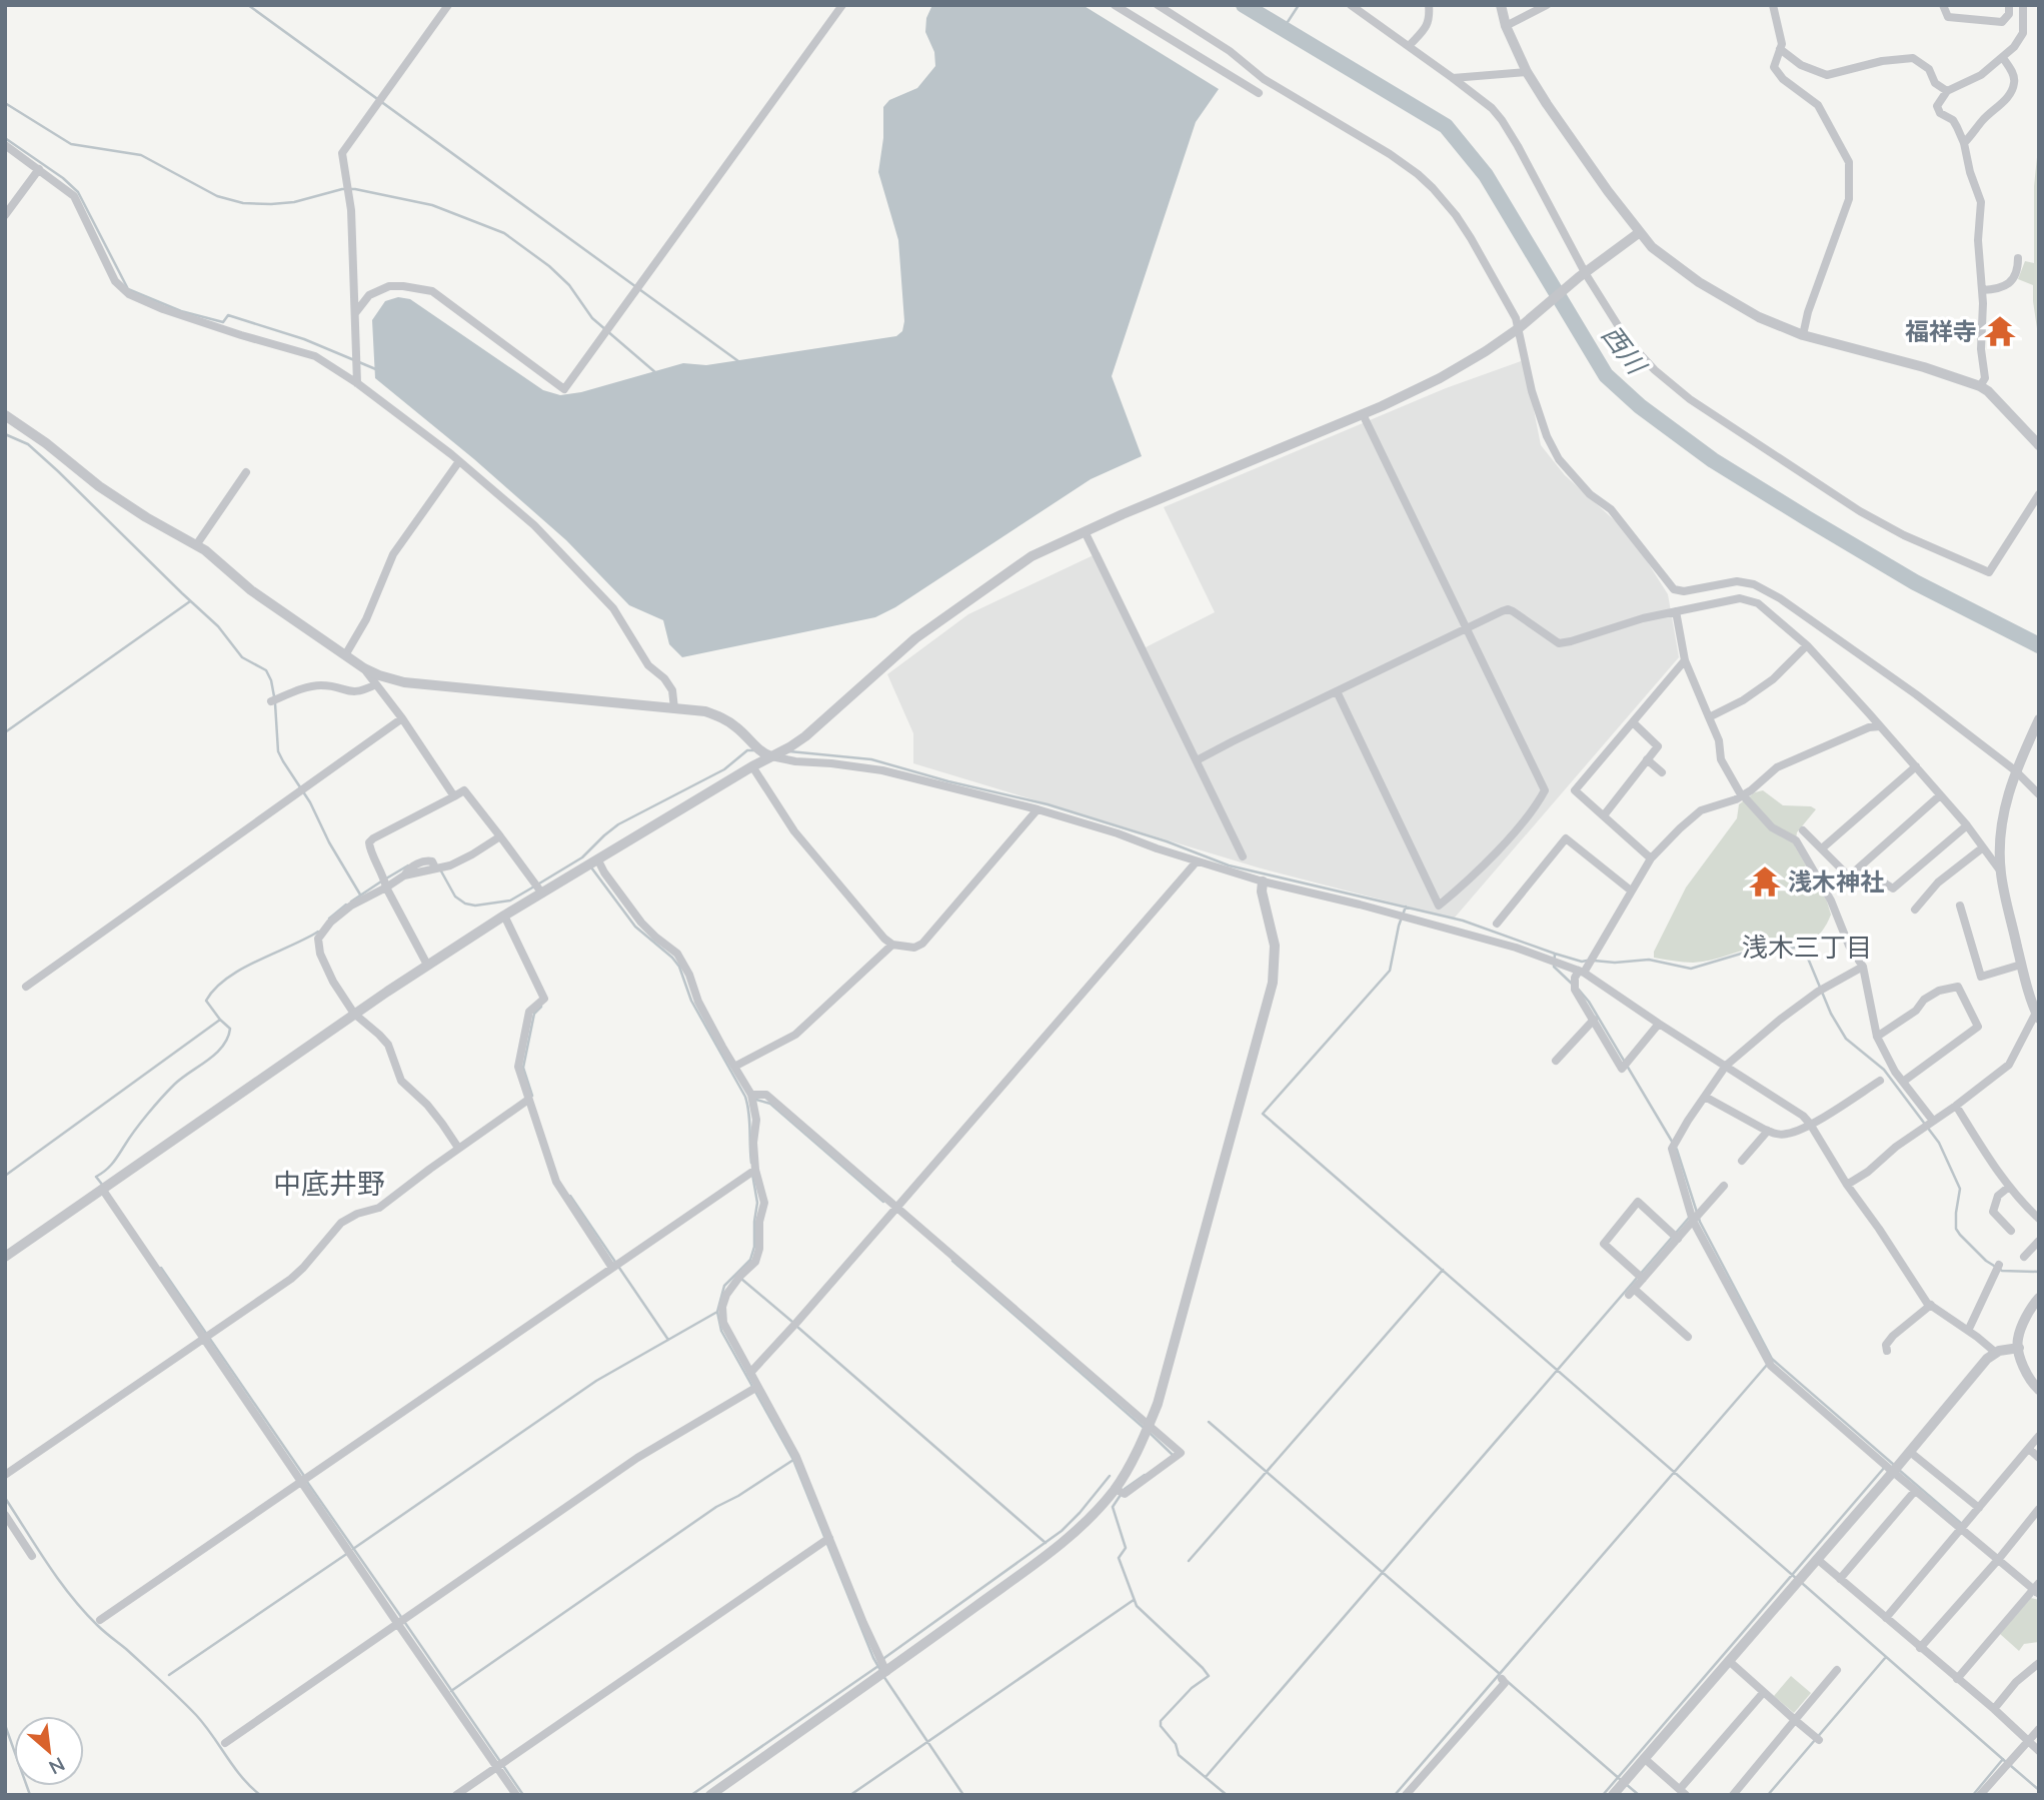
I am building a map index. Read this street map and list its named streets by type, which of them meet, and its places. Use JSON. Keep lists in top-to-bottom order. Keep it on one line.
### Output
{"districts":["浅木三丁目","中底井野"],"water":["西川"],"places":{"temple":["福祥寺","浅木神社"]},"north":"bottom right"}
